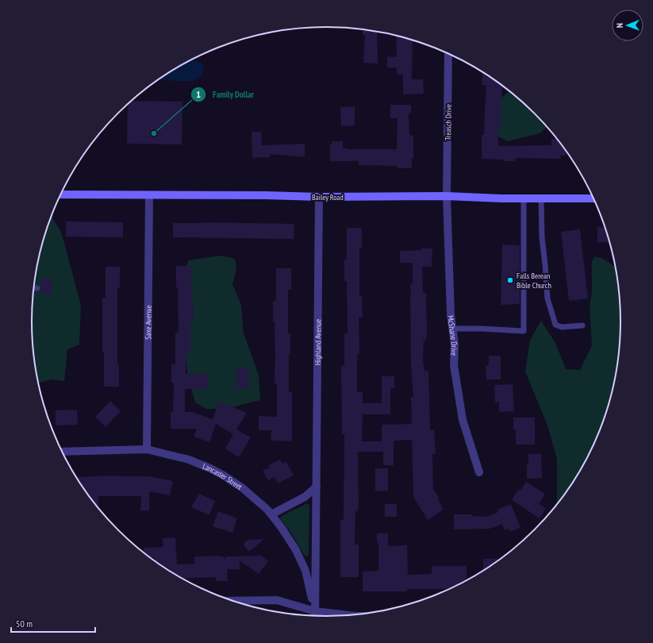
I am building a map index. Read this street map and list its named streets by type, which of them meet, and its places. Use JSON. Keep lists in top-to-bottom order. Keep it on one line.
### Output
{"streets":{"street":["Treasch Drive","Bailey Road","Saxe Avenue","McShane Drive","Highland Avenue","Lancaster Street"]},"crossings":[["Treasch Drive","Bailey Road"],["Treasch Drive","McShane Drive"],["Bailey Road","Saxe Avenue"],["Bailey Road","McShane Drive"],["Bailey Road","Highland Avenue"],["Saxe Avenue","Lancaster Street"],["Highland Avenue","Lancaster Street"]],"places":["Family Dollar","Falls Berean Bible Church"],"scale_bar":"50 m","north":"left"}
